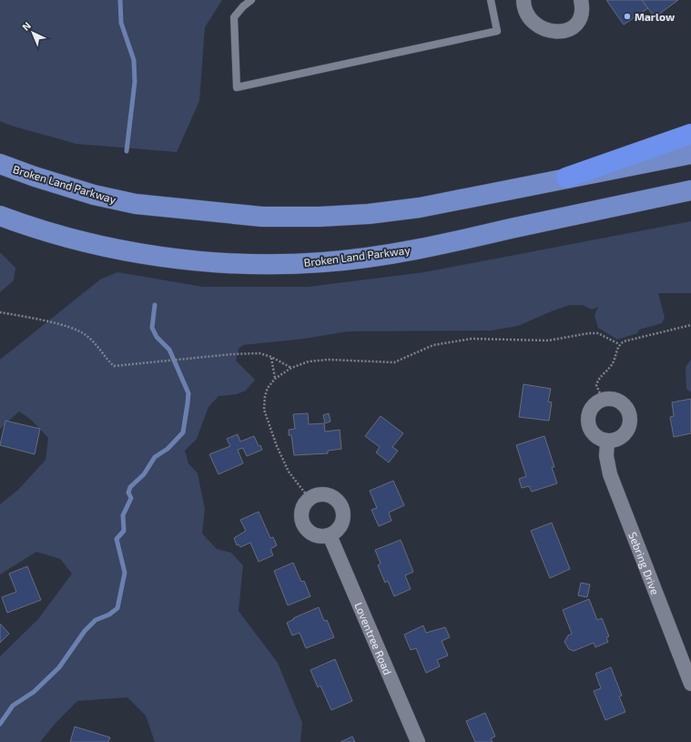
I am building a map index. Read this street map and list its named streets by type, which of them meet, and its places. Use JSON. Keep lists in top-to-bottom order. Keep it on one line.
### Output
{"streets":{"main road":["Broken Land Parkway"],"street":["Sebring Drive","Loventree Road"]},"places":["Marlow"],"north":"top left"}
